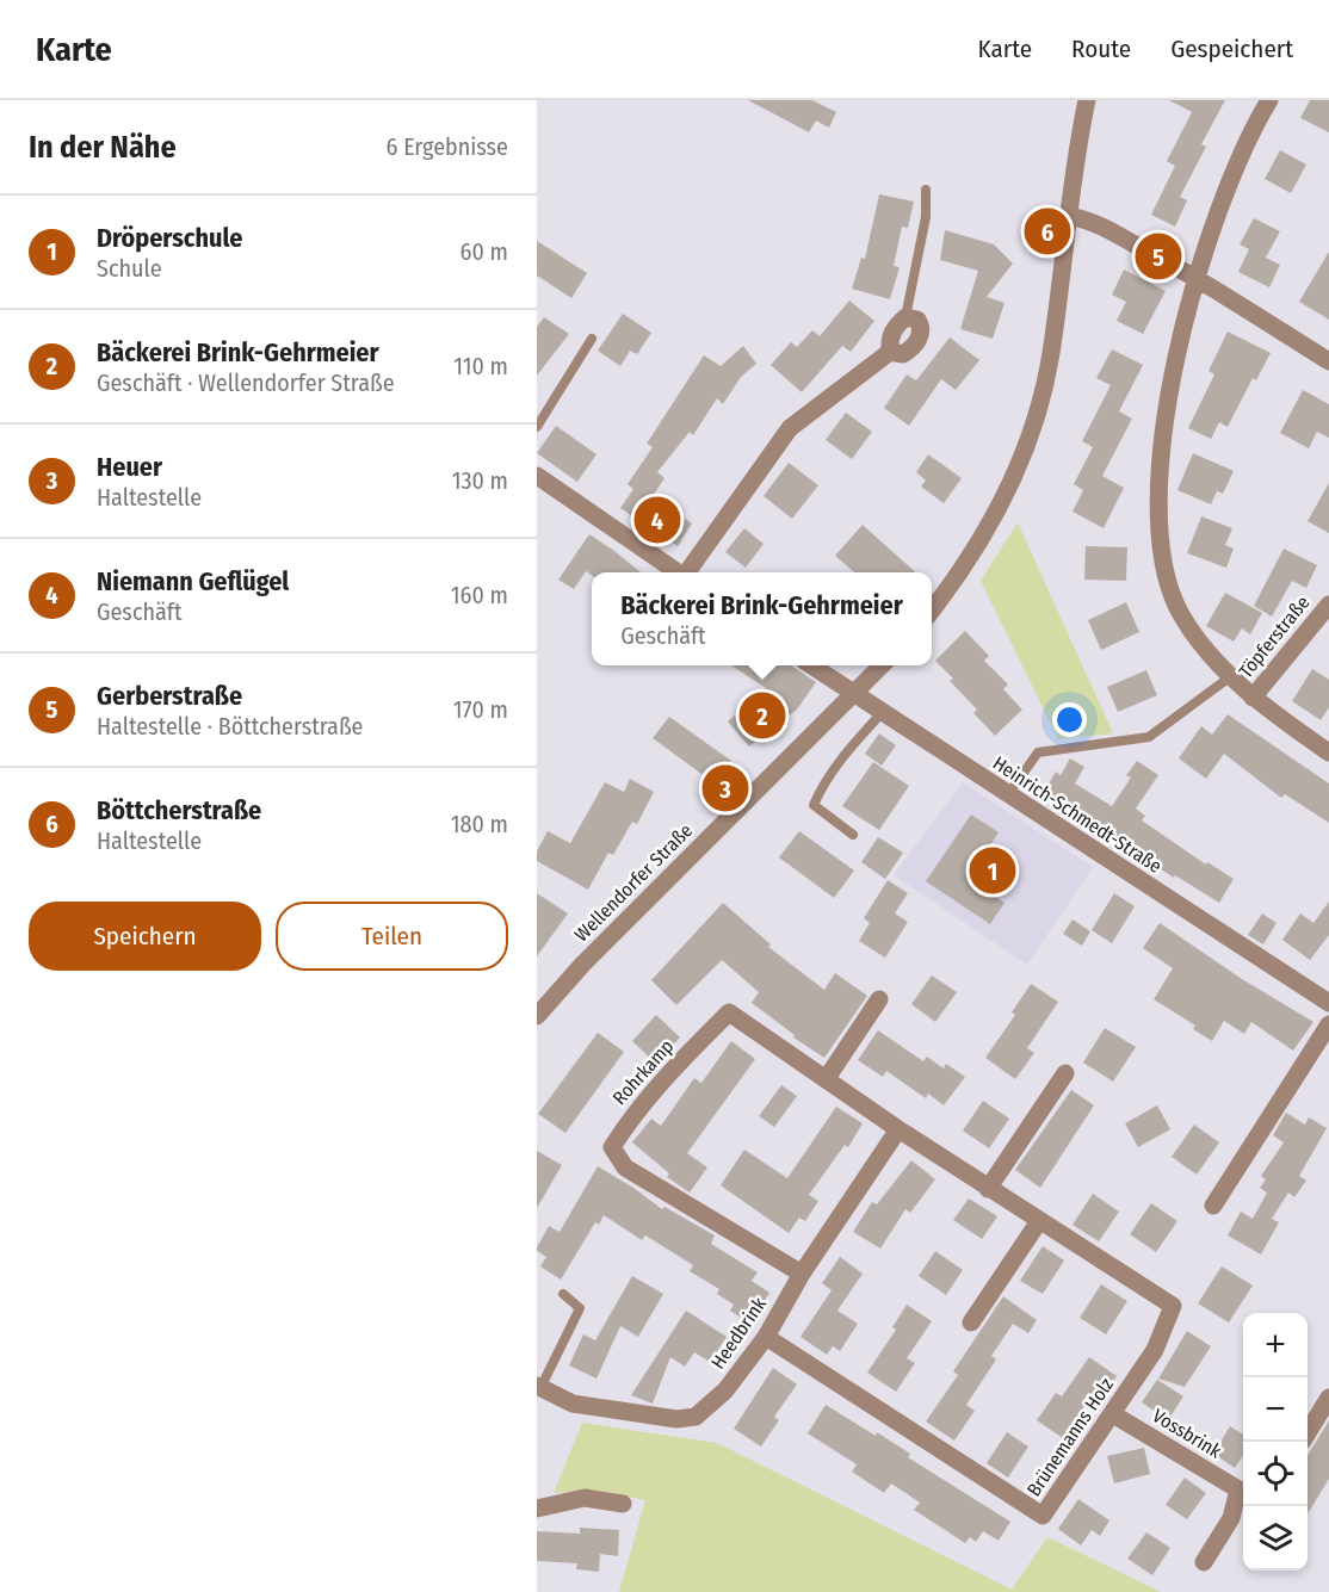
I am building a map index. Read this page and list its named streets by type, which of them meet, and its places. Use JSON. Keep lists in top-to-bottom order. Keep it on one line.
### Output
{"streets":{"street":["Töpferstraße","Heinrich-Schmedt-Straße","Wellendorfer Straße","Rohrkamp","Heedbrink","Vossbrink","Brünemanns Holz"]},"crossings":[["Heinrich-Schmedt-Straße","Wellendorfer Straße"],["Rohrkamp","Heedbrink"],["Rohrkamp","Brünemanns Holz"],["Heedbrink","Brünemanns Holz"],["Vossbrink","Brünemanns Holz"]],"page":{"header":"Karte","nav":["Karte","Route","Gespeichert"],"heading":["In der Nähe","6 Ergebnisse"],"list":[{"mark":"1","name":"Dröperschule","note":"Schule","value":"60 m"},{"mark":"2","name":"Bäckerei Brink-Gehrmeier","note":"Geschäft · Wellendorfer Straße","value":"110 m"},{"mark":"3","name":"Heuer","note":"Haltestelle","value":"130 m"},{"mark":"4","name":"Niemann Geflügel","note":"Geschäft","value":"160 m"},{"mark":"5","name":"Gerberstraße","note":"Haltestelle · Böttcherstraße","value":"170 m"},{"mark":"6","name":"Böttcherstraße","note":"Haltestelle","value":"180 m"}],"pins":["6","5","4","2","3","1"],"popup":["Bäckerei Brink-Gehrmeier","Geschäft"],"buttons":["Speichern","Teilen"],"map_buttons":["+","−"]}}
